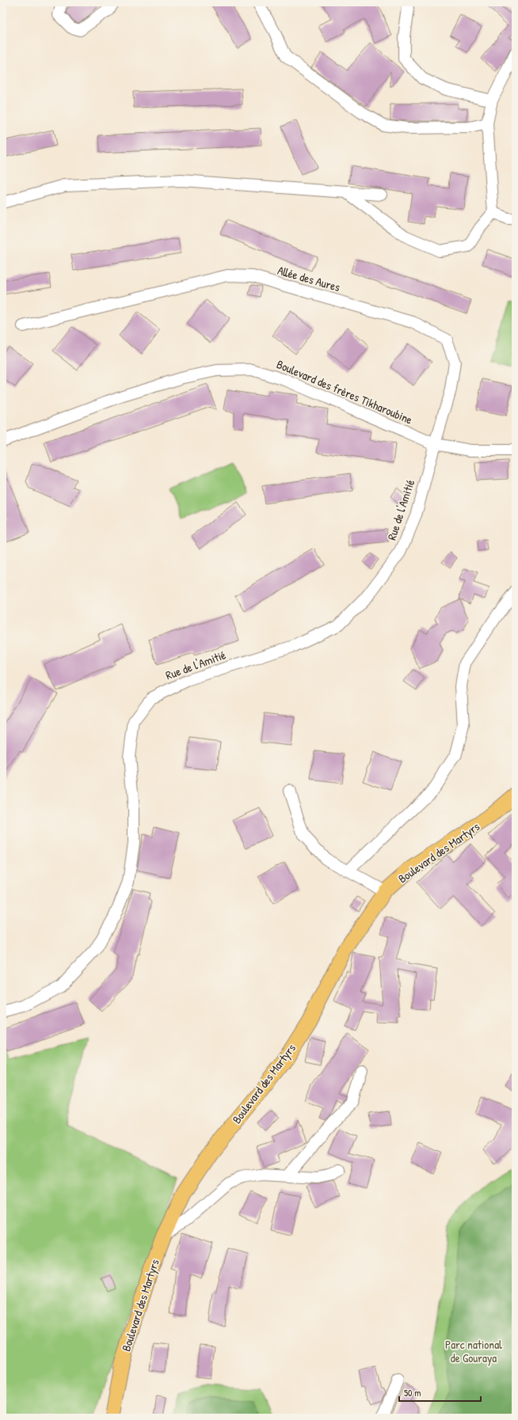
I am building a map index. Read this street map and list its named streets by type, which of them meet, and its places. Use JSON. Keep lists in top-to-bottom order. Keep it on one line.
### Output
{"streets":{"main road":["Boulevard des Martyrs"],"street":["Allée des Aures","Boulevard des frères Tikharoubine","Rue de l'Amitié"]},"crossings":[["Allée des Aures","Boulevard des frères Tikharoubine"],["Allée des Aures","Rue de l'Amitié"],["Boulevard des frères Tikharoubine","Rue de l'Amitié"]],"parks":["Parc national de Gouraya"],"scale_bar":"50 m"}
